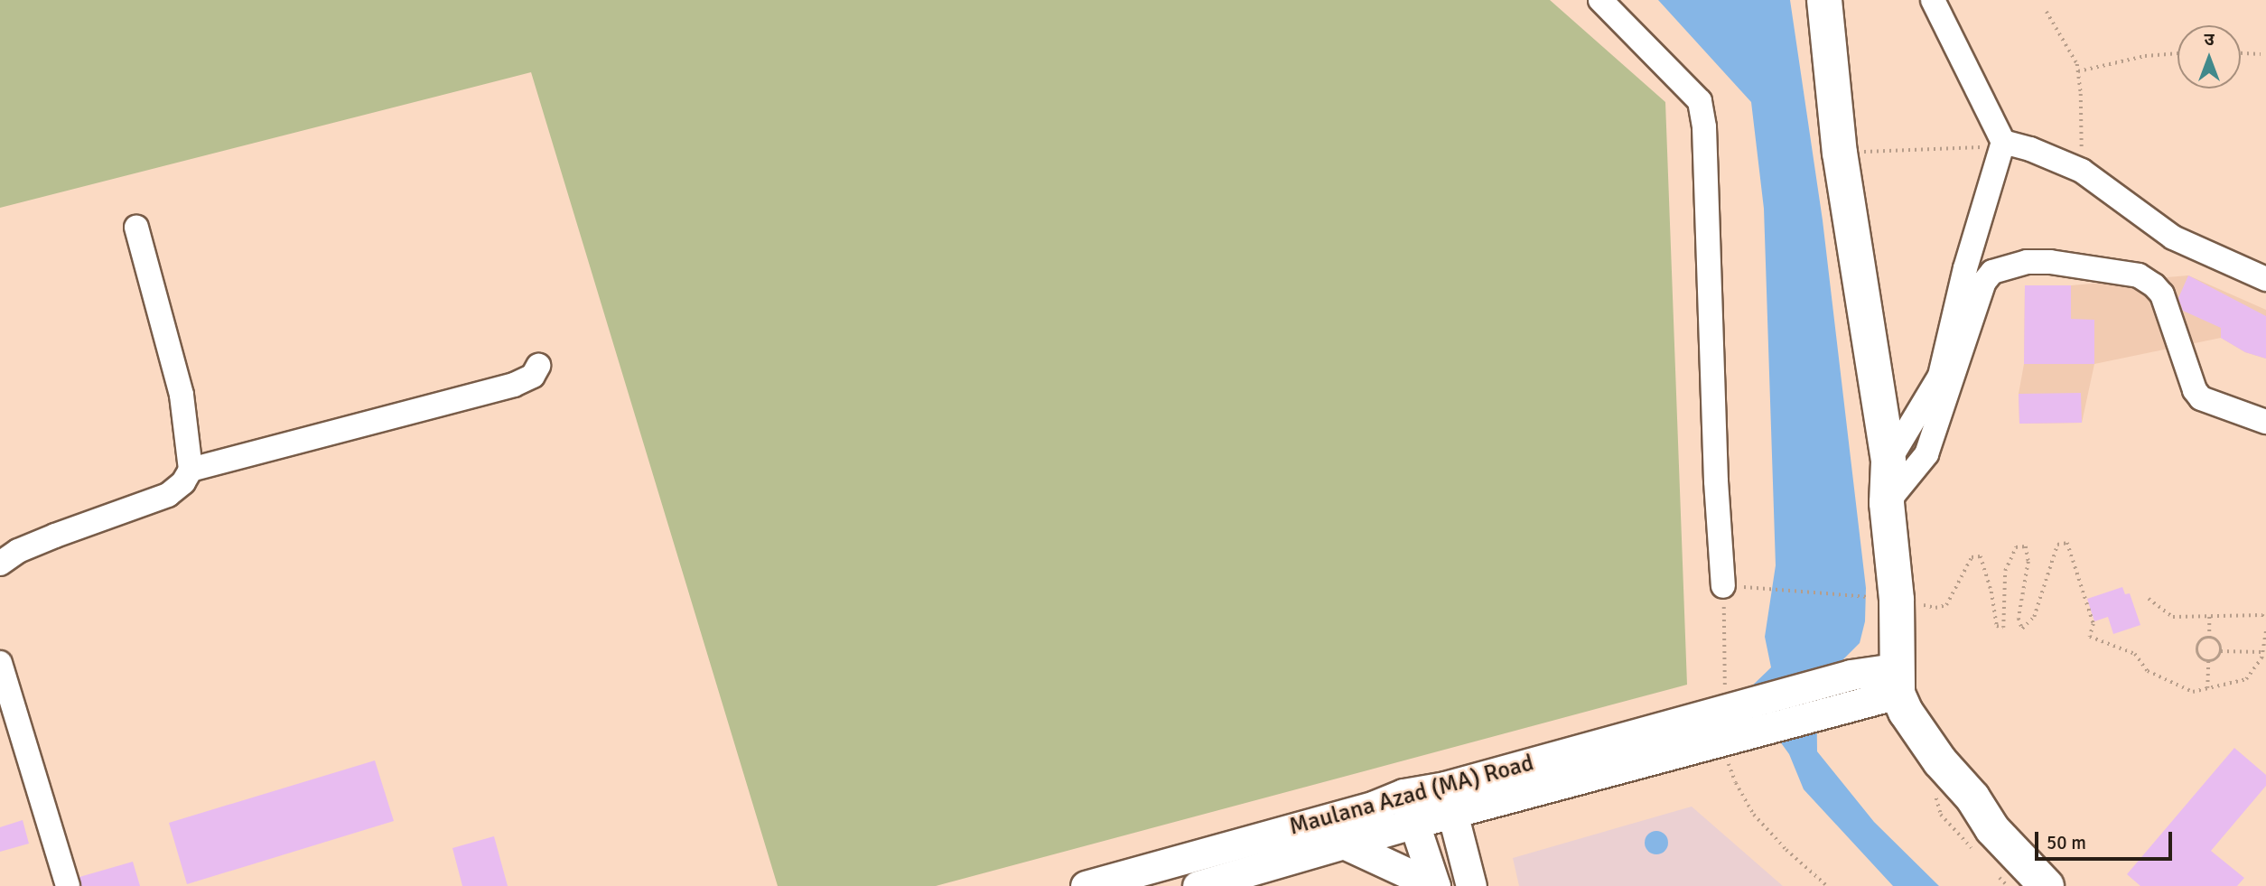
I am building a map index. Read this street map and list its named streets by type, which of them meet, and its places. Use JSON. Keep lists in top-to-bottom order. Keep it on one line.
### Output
{"streets":{"main road":["Maulana Azad (MA) Road"]},"scale_bar":"50 m","north":"top"}
